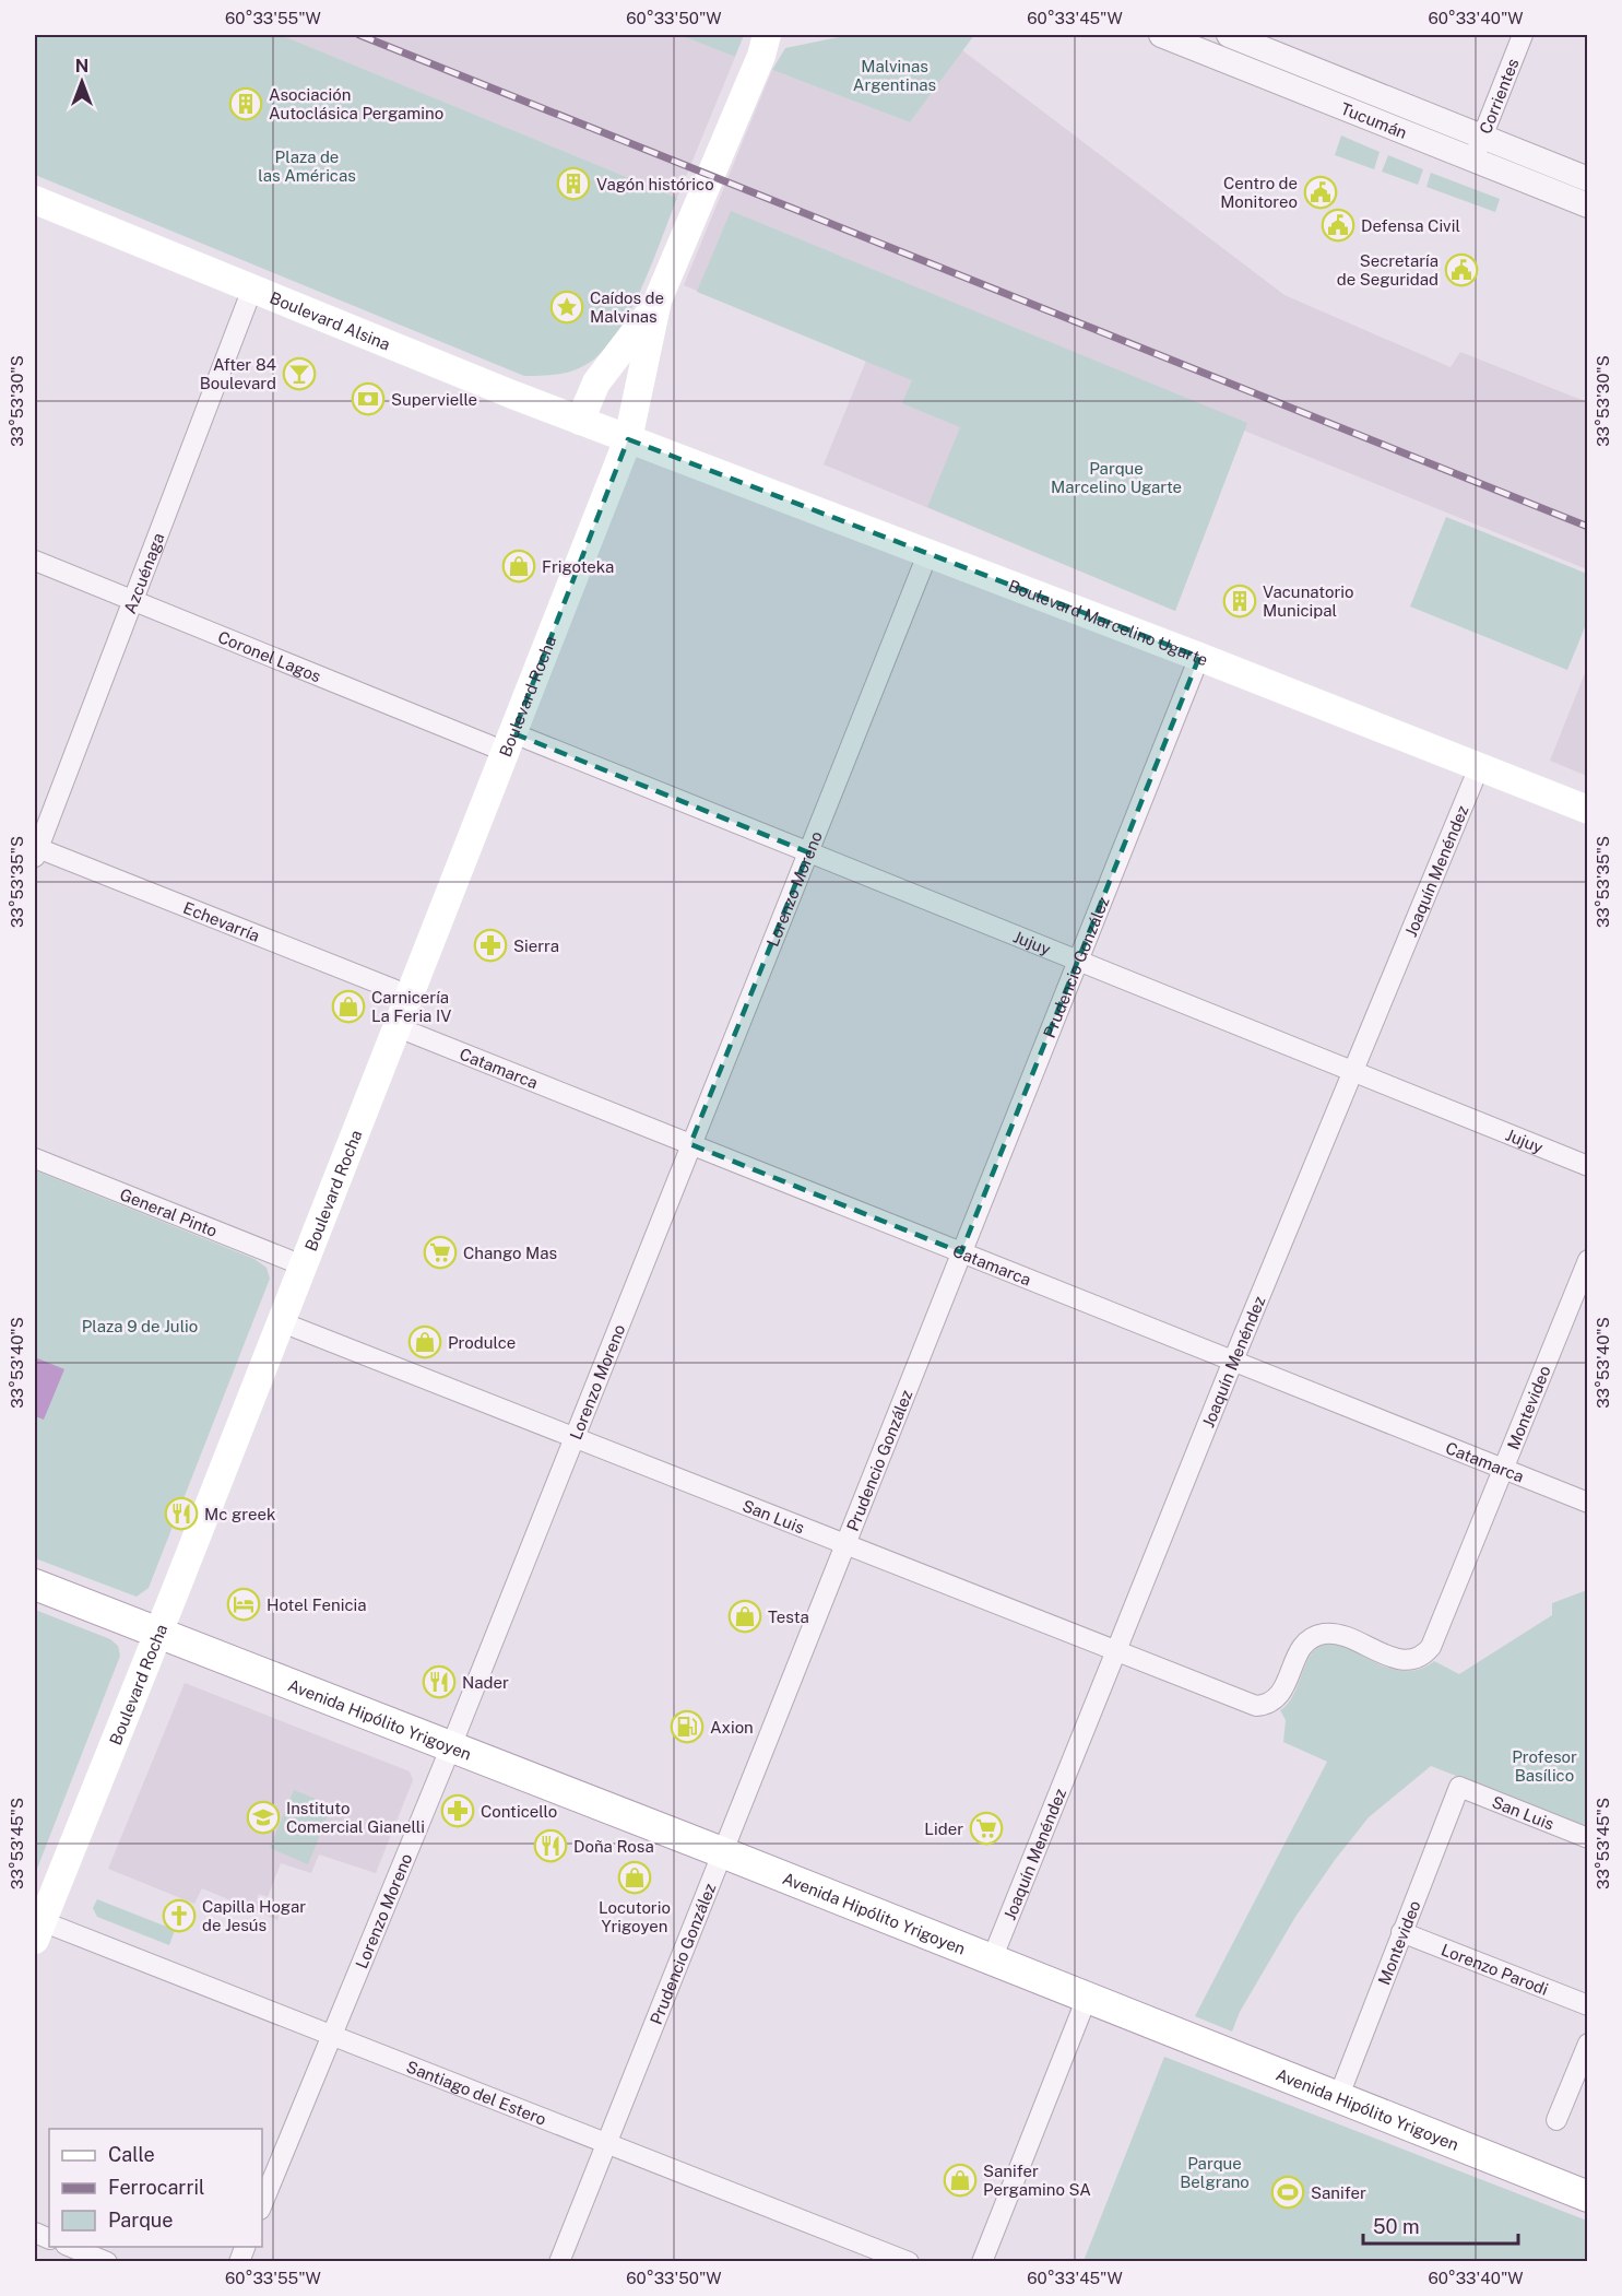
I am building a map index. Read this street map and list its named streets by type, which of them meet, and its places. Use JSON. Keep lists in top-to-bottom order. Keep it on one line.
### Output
{"streets":{"main road":["Boulevard Alsina","Boulevard Marcelino Ugarte","Boulevard Rocha","Avenida Hipólito Yrigoyen"],"street":["Corrientes","Tucumán","Azcuénaga","Coronel Lagos","Joaquín Menéndez","Lorenzo Moreno","Echevarría","Jujuy","Prudencio González","Catamarca","General Pinto","Montevideo","San Luis","Lorenzo Parodi","Santiago del Estero"]},"crossings":[["Corrientes","Tucumán"],["Boulevard Alsina","Azcuénaga"],["Boulevard Alsina","Boulevard Marcelino Ugarte"],["Boulevard Alsina","Boulevard Rocha"],["Azcuénaga","Coronel Lagos"],["Azcuénaga","Echevarría"],["Boulevard Marcelino Ugarte","Boulevard Rocha"],["Boulevard Marcelino Ugarte","Joaquín Menéndez"],["Boulevard Marcelino Ugarte","Lorenzo Moreno"],["Boulevard Marcelino Ugarte","Prudencio González"],["Coronel Lagos","Boulevard Rocha"],["Coronel Lagos","Jujuy"],["Boulevard Rocha","Echevarría"],["Boulevard Rocha","Jujuy"],["Boulevard Rocha","Catamarca"],["Boulevard Rocha","General Pinto"],["Boulevard Rocha","San Luis"],["Boulevard Rocha","Avenida Hipólito Yrigoyen"],["Boulevard Rocha","Santiago del Estero"],["Joaquín Menéndez","Jujuy"],["Joaquín Menéndez","Catamarca"],["Joaquín Menéndez","San Luis"],["Joaquín Menéndez","Avenida Hipólito Yrigoyen"],["Lorenzo Moreno","Jujuy"],["Lorenzo Moreno","Catamarca"],["Lorenzo Moreno","San Luis"],["Lorenzo Moreno","Avenida Hipólito Yrigoyen"],["Lorenzo Moreno","Santiago del Estero"],["Jujuy","Prudencio González"],["Prudencio González","Catamarca"],["Prudencio González","San Luis"],["Prudencio González","Avenida Hipólito Yrigoyen"],["Prudencio González","Santiago del Estero"],["Catamarca","Montevideo"],["Montevideo","San Luis"],["Montevideo","Avenida Hipólito Yrigoyen"],["Montevideo","Lorenzo Parodi"]],"parks":["Malvinas Argentinas","Plaza de las Américas","Parque Marcelino Ugarte","Plaza 9 de Julio","Profesor Basílico","Parque Belgrano"],"places":{"building":["Asociación Autoclásica Pergamino","Vagón histórico","Vacunatorio Municipal"],"public building":["Centro de Monitoreo","Defensa Civil","Secretaría de Seguridad"],"place":["Caídos de Malvinas"],"bar":["After 84 Boulevard"],"bank":["Supervielle"],"shop":["Frigoteka","Carnicería La Feria IV","Produlce","Testa","Locutorio Yrigoyen","Sanifer Pergamino SA"],"pharmacy":["Sierra","Conticello"],"supermarket":["Chango Mas","Lider"],"restaurant":["Mc greek","Nader","Doña Rosa"],"hotel":["Hotel Fenicia"],"fuel station":["Axion"],"school or university":["Instituto Comercial Gianelli"],"church":["Capilla Hogar de Jesús"],"sports":["Sanifer"]},"legend":["Calle","Ferrocarril","Parque"],"scale_bar":"50 m","north":"top","coordinates":["60°33'55\"W","60°33'50\"W","60°33'45\"W","60°33'40\"W","33°53'30\"S","33°53'35\"S","33°53'40\"S","33°53'45\"S"]}
